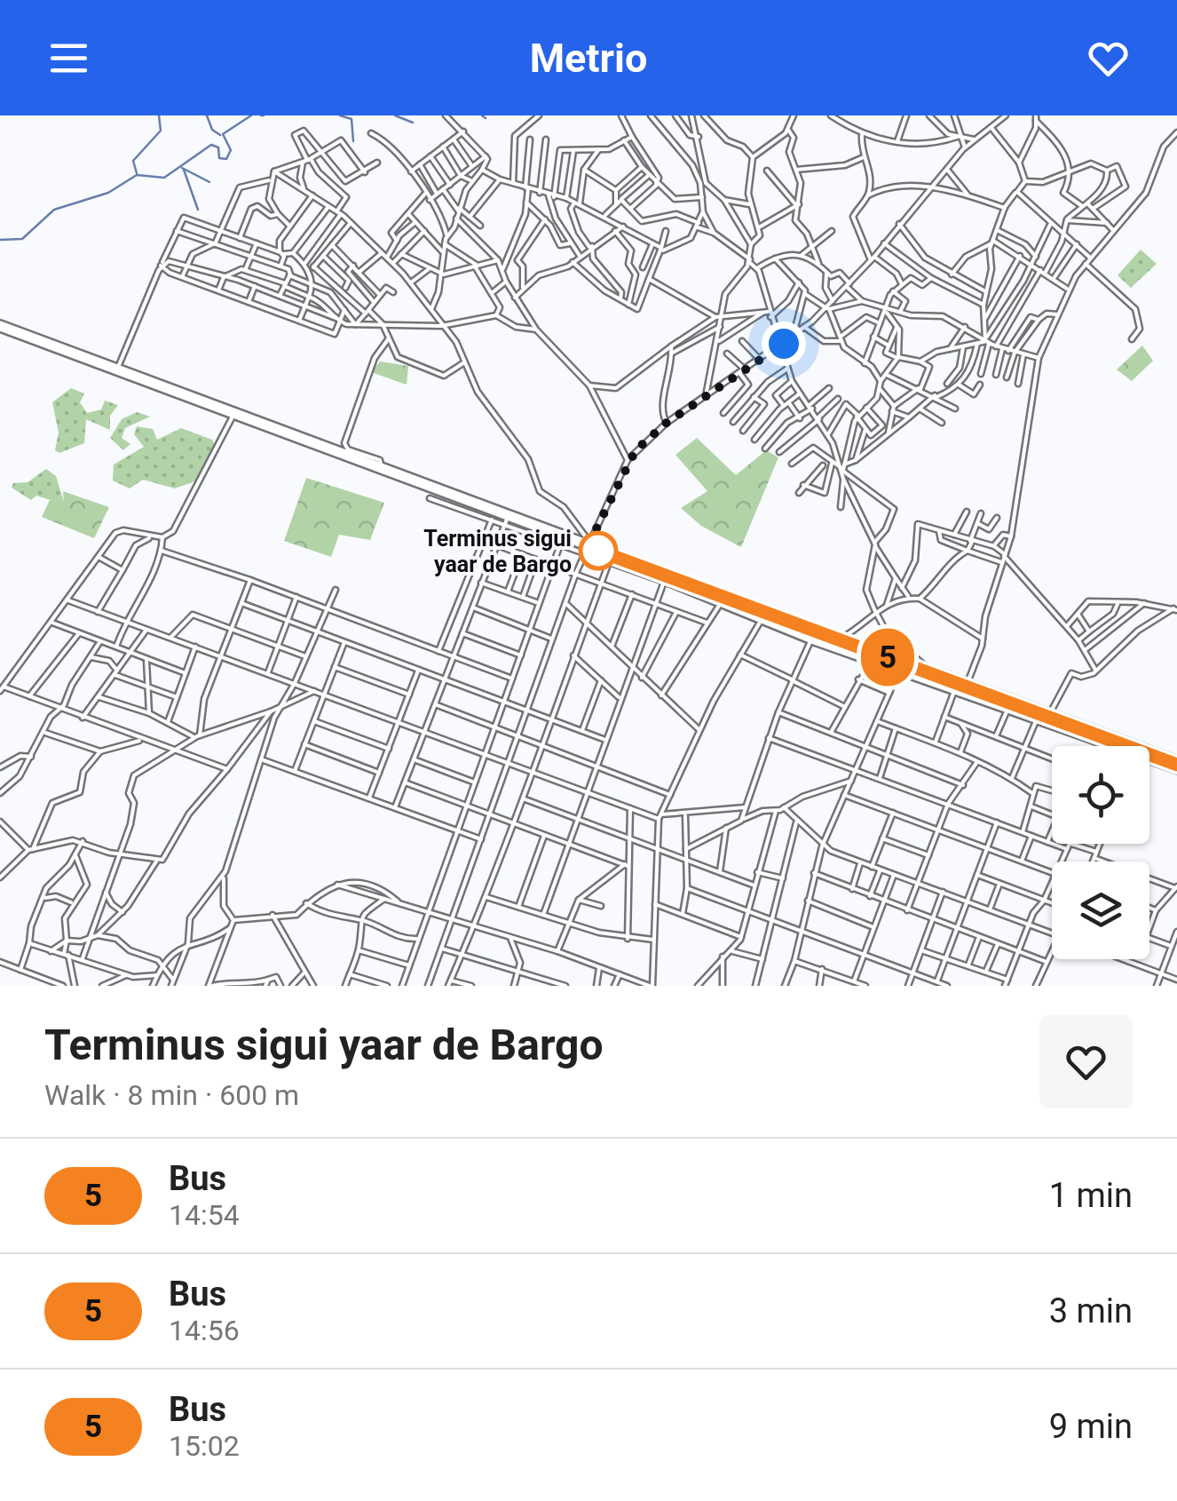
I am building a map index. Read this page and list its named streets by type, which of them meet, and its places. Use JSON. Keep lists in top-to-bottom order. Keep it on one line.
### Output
{"places":["Terminus sigui yaar de Bargo"],"lines":["bus line 5"],"page":{"header":"Metrio","on_map":"5","heading":["Terminus sigui yaar de Bargo","Walk · 8 min · 600 m"],"list":[{"mark":"5","name":"Bus","note":"14:54","value":"1 min"},{"mark":"5","name":"Bus","note":"14:56","value":"3 min"},{"mark":"5","name":"Bus","note":"15:02","value":"9 min"}]}}
